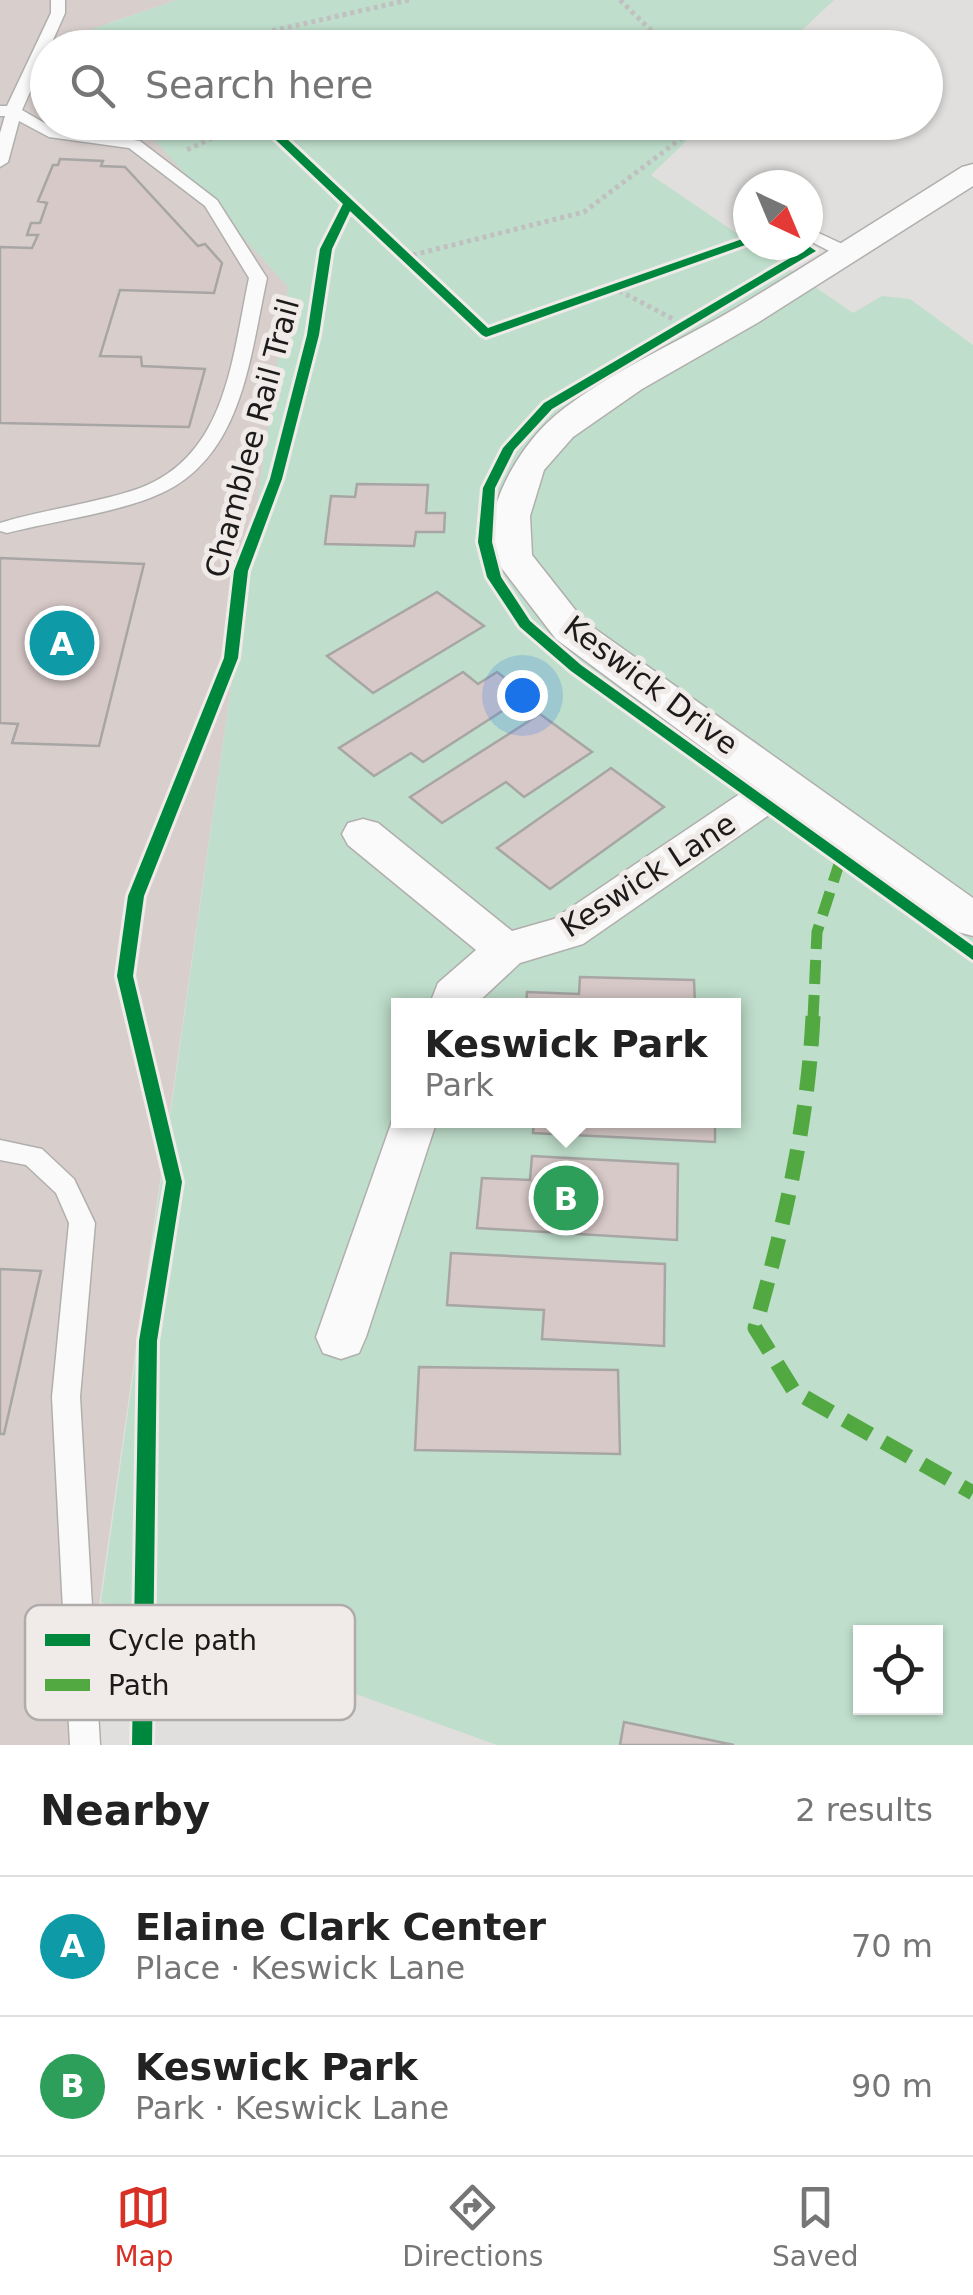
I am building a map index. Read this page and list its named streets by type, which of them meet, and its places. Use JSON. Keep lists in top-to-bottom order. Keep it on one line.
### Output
{"streets":{"street":["Keswick Drive","Keswick Lane"],"cycle path":["Chamblee Rail Trail"]},"crossings":[["Keswick Drive","Keswick Lane"]],"legend":["Cycle path","Path"],"north":"bottom right","page":{"search":"Search here","pins":["A","B"],"popup":["Keswick Park","Park"],"heading":["Nearby","2 results"],"list":[{"mark":"A","name":"Elaine Clark Center","note":"Place · Keswick Lane","value":"70 m"},{"mark":"B","name":"Keswick Park","note":"Park · Keswick Lane","value":"90 m"}],"nav":["Map","Directions","Saved"]}}
